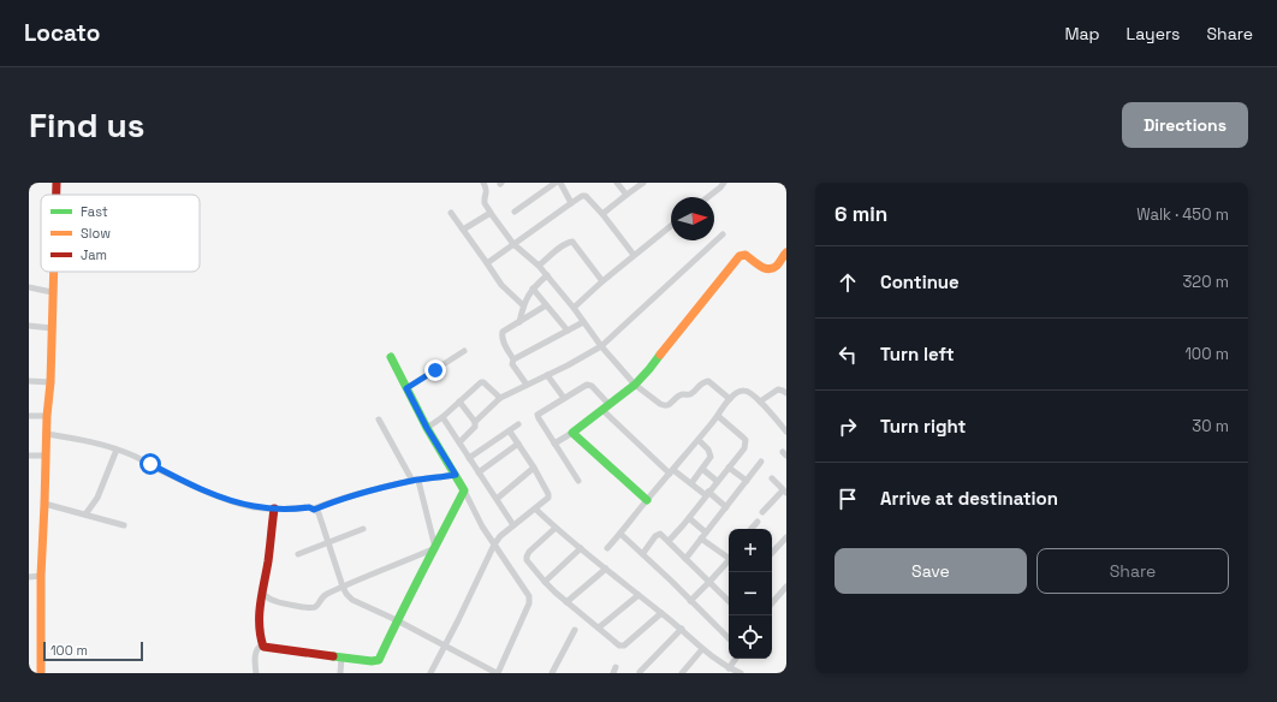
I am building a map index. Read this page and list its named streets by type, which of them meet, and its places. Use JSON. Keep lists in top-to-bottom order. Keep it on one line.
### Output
{"legend":["Fast","Slow","Jam"],"scale_bar":"100 m","north":"right","page":{"header":"Locato","nav":["Map","Layers","Share"],"buttons":["Directions",["Save","Share"]],"title":"Find us","heading":["6 min","Walk · 450 m"],"list":[["Continue","320 m"],["Turn left","100 m"],["Turn right","30 m"],"Arrive at destination"],"map_buttons":["+","−"],"scale":"100 m"}}
